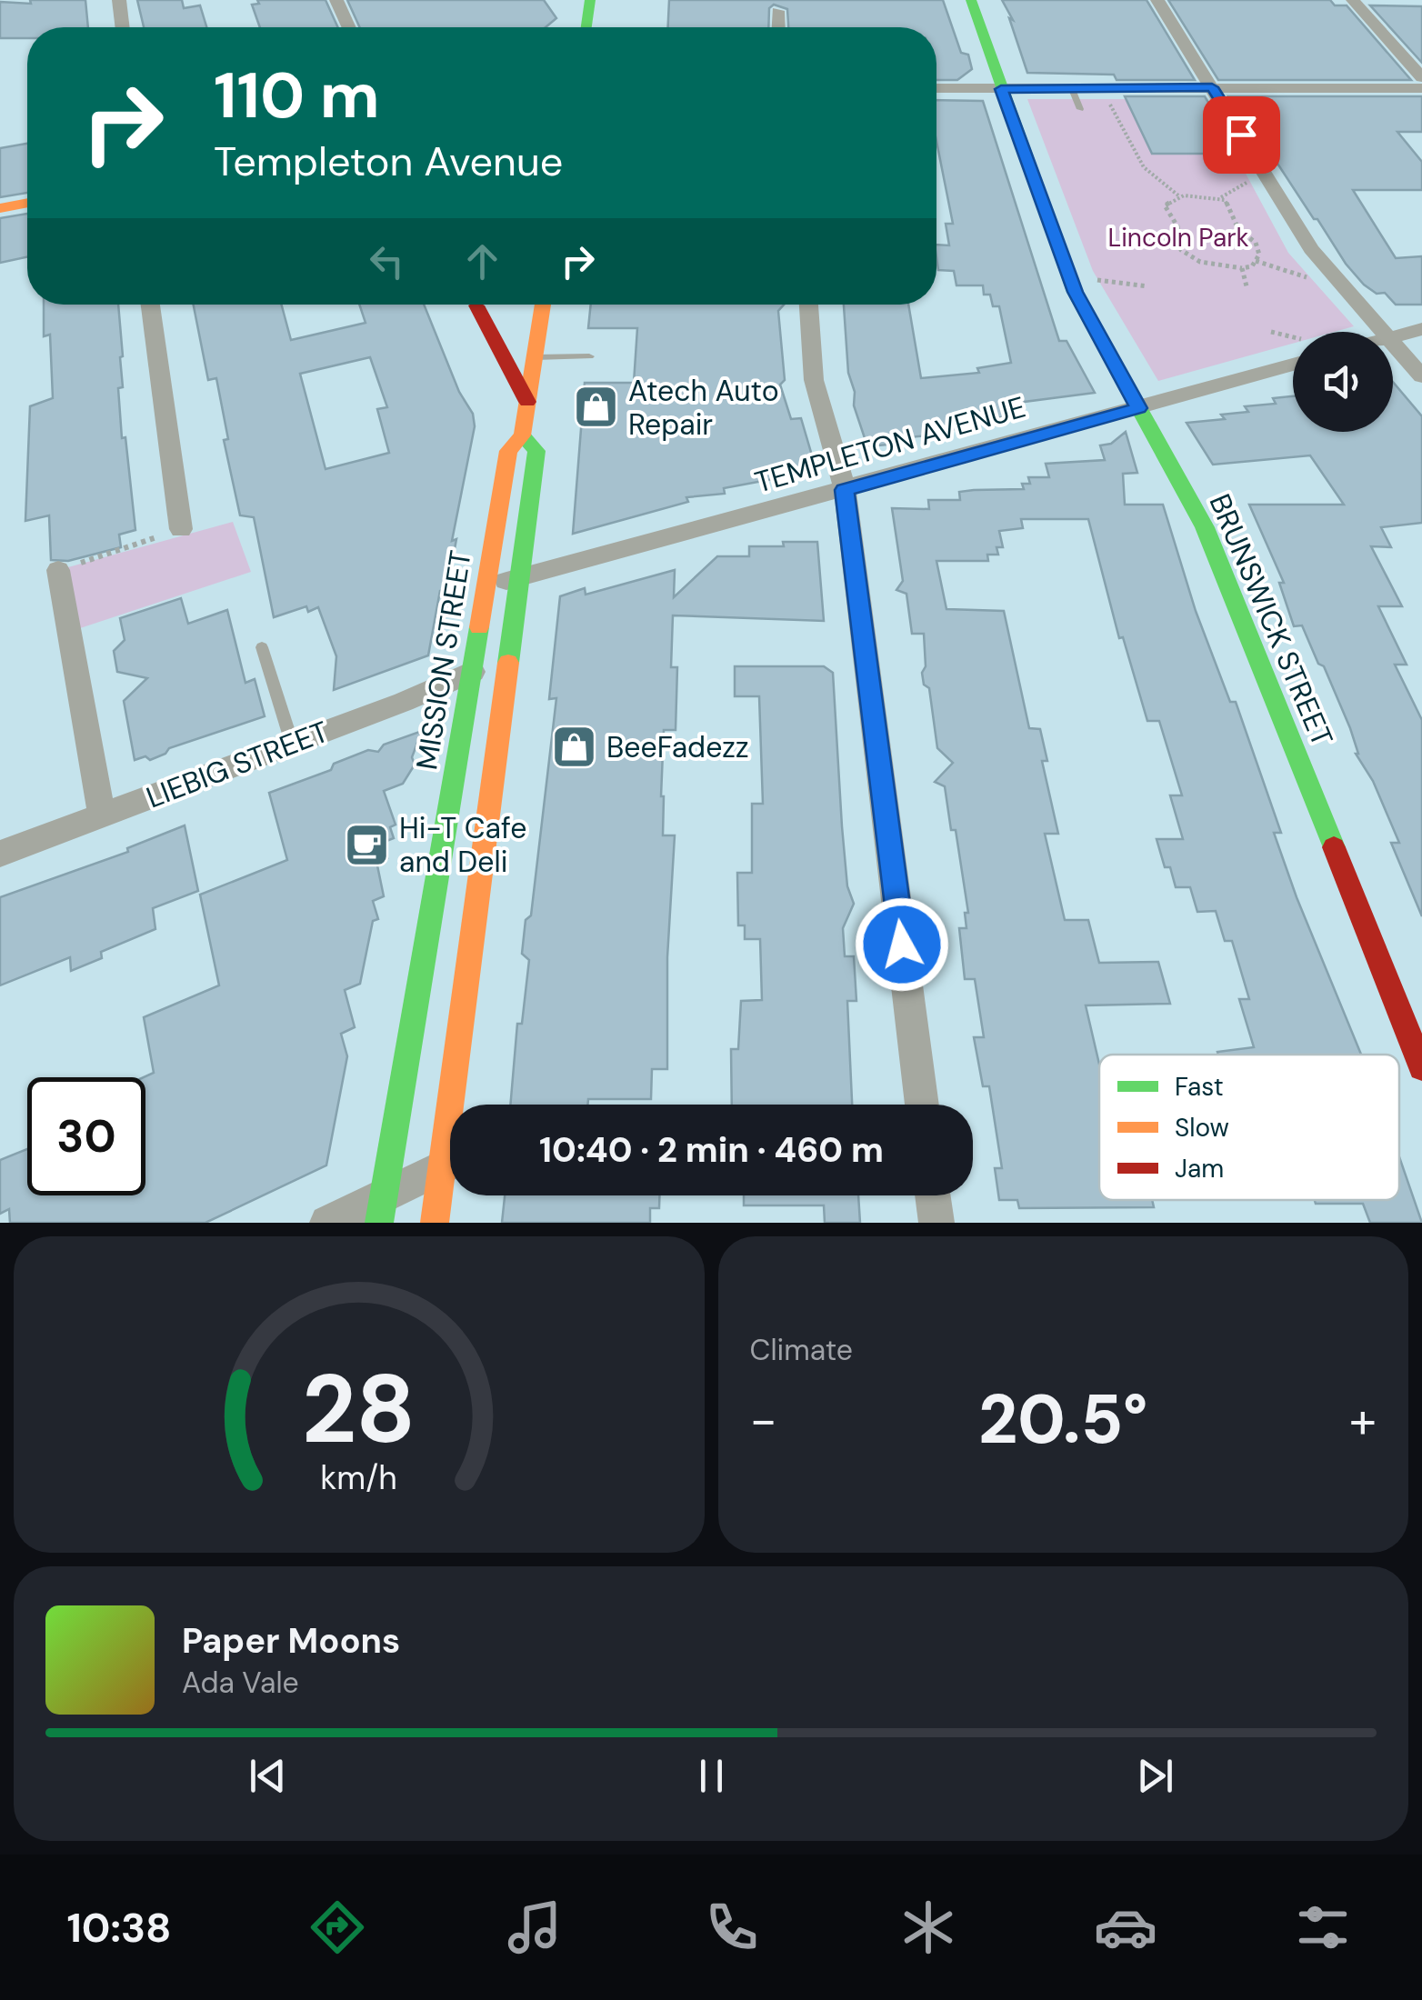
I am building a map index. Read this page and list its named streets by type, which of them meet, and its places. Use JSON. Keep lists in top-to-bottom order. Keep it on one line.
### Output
{"streets":{"main road":["BRUNSWICK STREET","MISSION STREET"],"street":["TEMPLETON AVENUE","LIEBIG STREET"]},"crossings":[["TEMPLETON AVENUE","BRUNSWICK STREET"],["TEMPLETON AVENUE","MISSION STREET"],["MISSION STREET","LIEBIG STREET"]],"parks":["Lincoln Park"],"places":{"shop":["Atech Auto Repair","BeeFadezz"],"cafe":["Hi-T Cafe and Deli"]},"legend":["Fast","Slow","Jam"],"page":{"turn":["110 m","Templeton Avenue"],"limit":"30","trip":"10:40 · 2 min · 460 m","tile":"Climate","heat":["−","20.5°","+"],"song":["Paper Moons","Ada Vale"],"tabs":"10:38","gauge":["28","km/h"]}}
